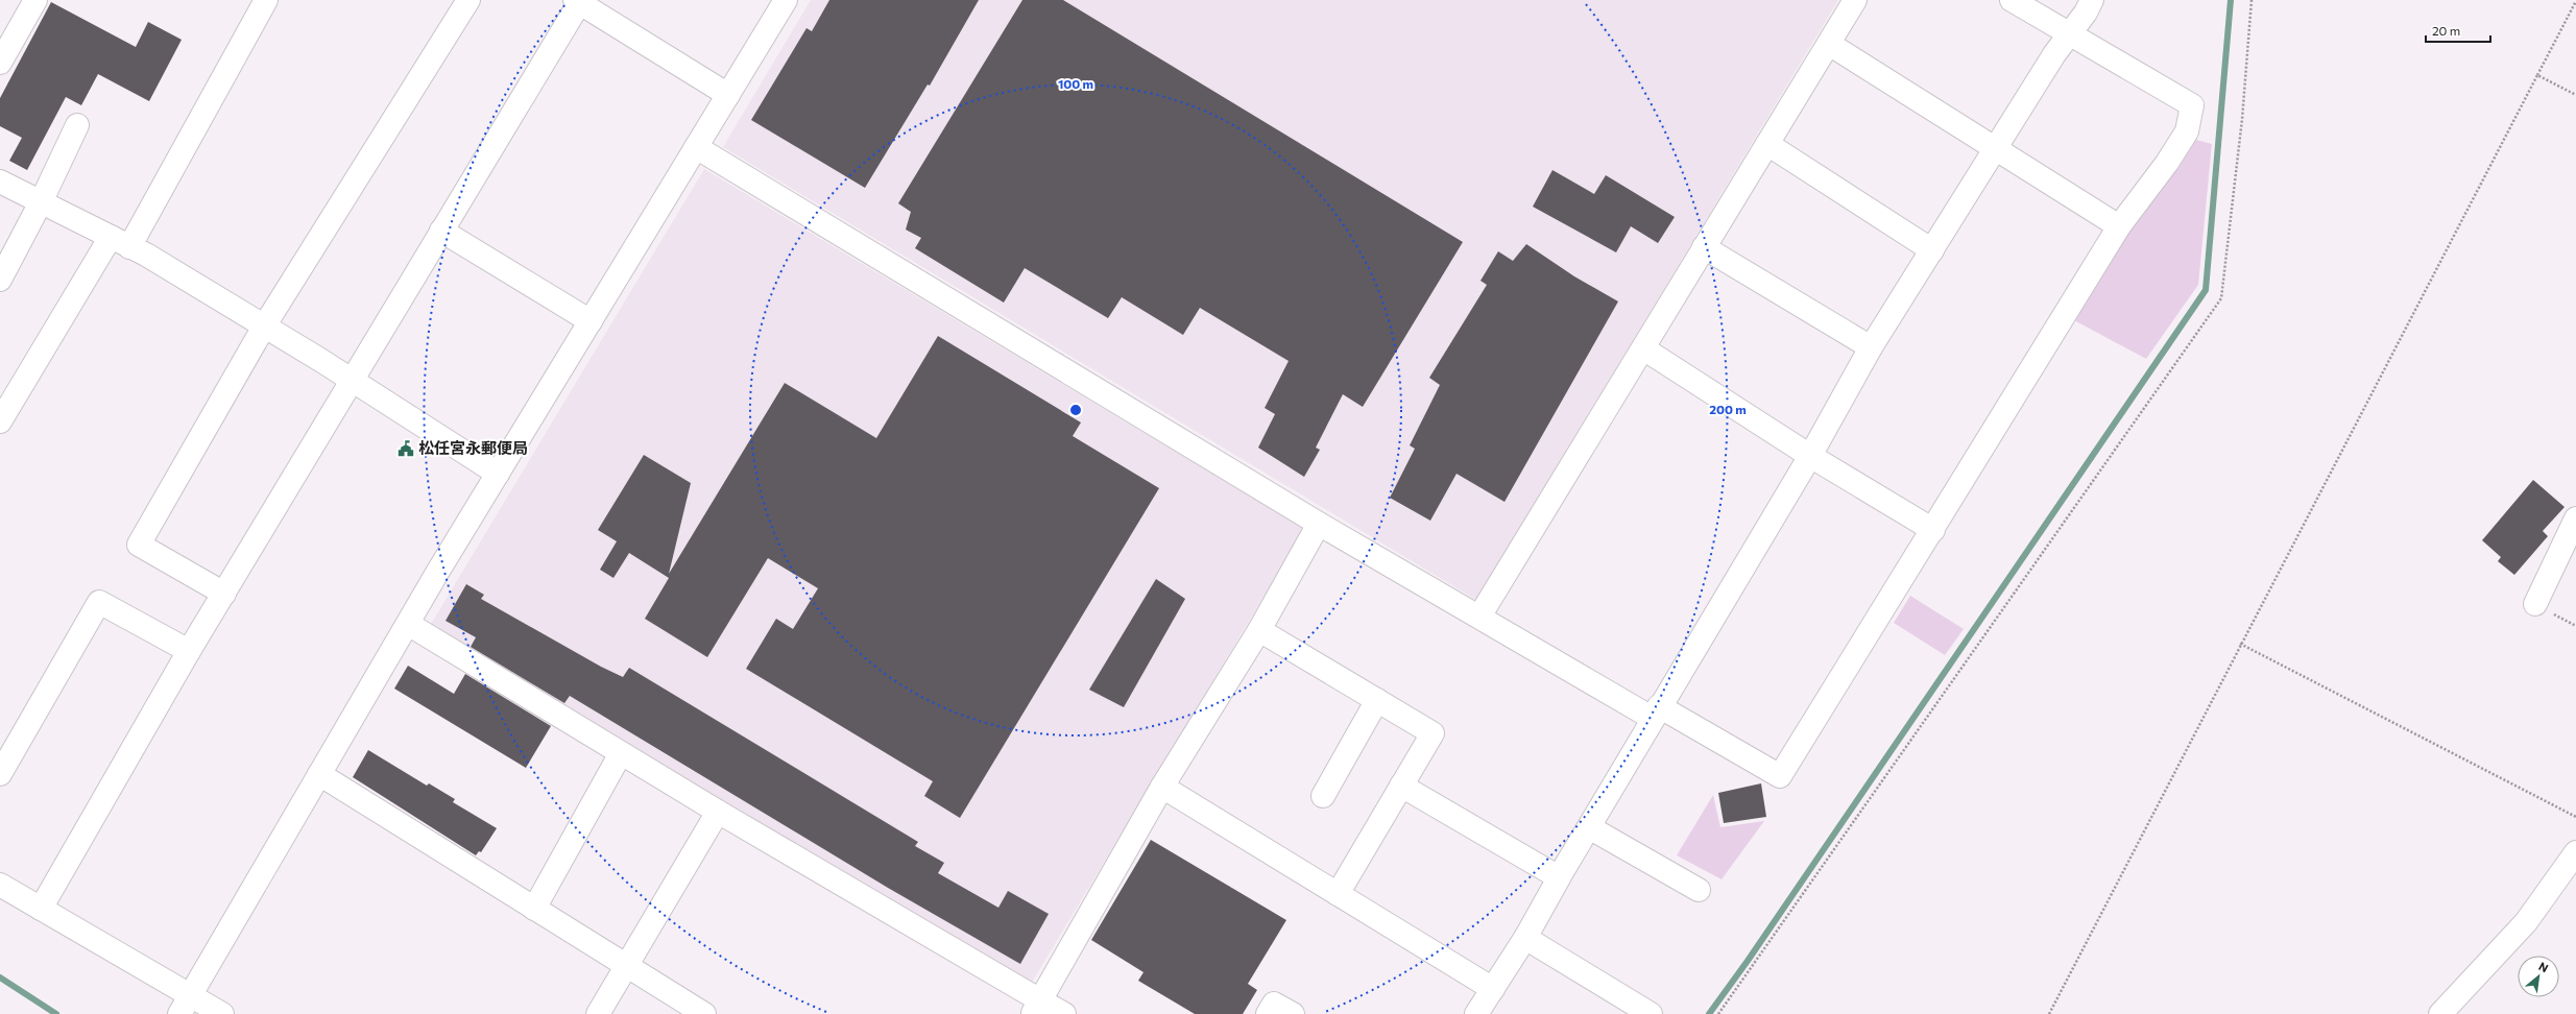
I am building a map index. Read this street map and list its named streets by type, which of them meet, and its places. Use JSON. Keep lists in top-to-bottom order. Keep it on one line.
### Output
{"places":{"public building":["松任宮永郵便局"]},"scale_bar":"20 m","north":"top right","rings":["100 m","200 m"]}
